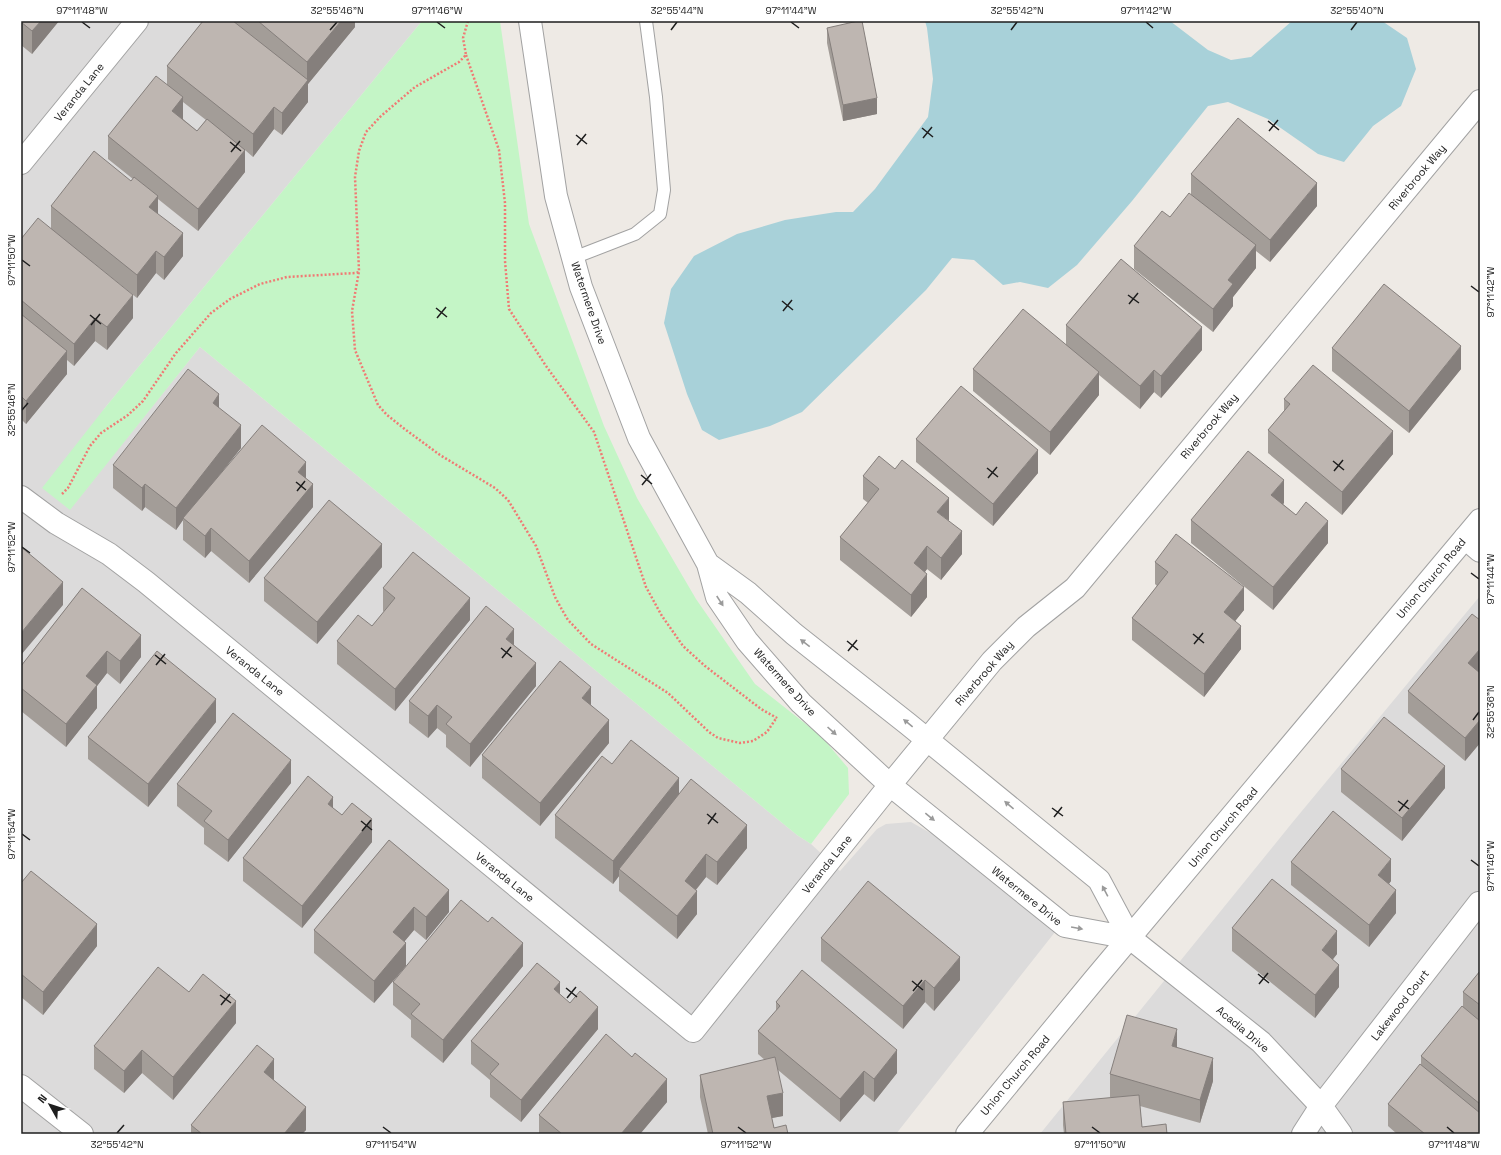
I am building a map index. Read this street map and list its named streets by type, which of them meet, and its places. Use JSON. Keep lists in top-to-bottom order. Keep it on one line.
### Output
{"streets":{"street":["Veranda Lane","Riverbrook Way","Watermere Drive","Union Church Road","Lakewood Court","Acadia Drive"]},"crossings":[["Veranda Lane","Riverbrook Way"],["Veranda Lane","Watermere Drive"],["Riverbrook Way","Watermere Drive"],["Watermere Drive","Union Church Road"],["Watermere Drive","Acadia Drive"],["Union Church Road","Acadia Drive"],["Lakewood Court","Acadia Drive"]],"north":"top left","coordinates":["97°11'48\"W","32°55'46\"N","97°11'46\"W","32°55'44\"N","97°11'44\"W","32°55'42\"N","97°11'42\"W","32°55'40\"N","97°11'50\"W","97°11'52\"W","32°55'36\"N","97°11'54\"W"]}
